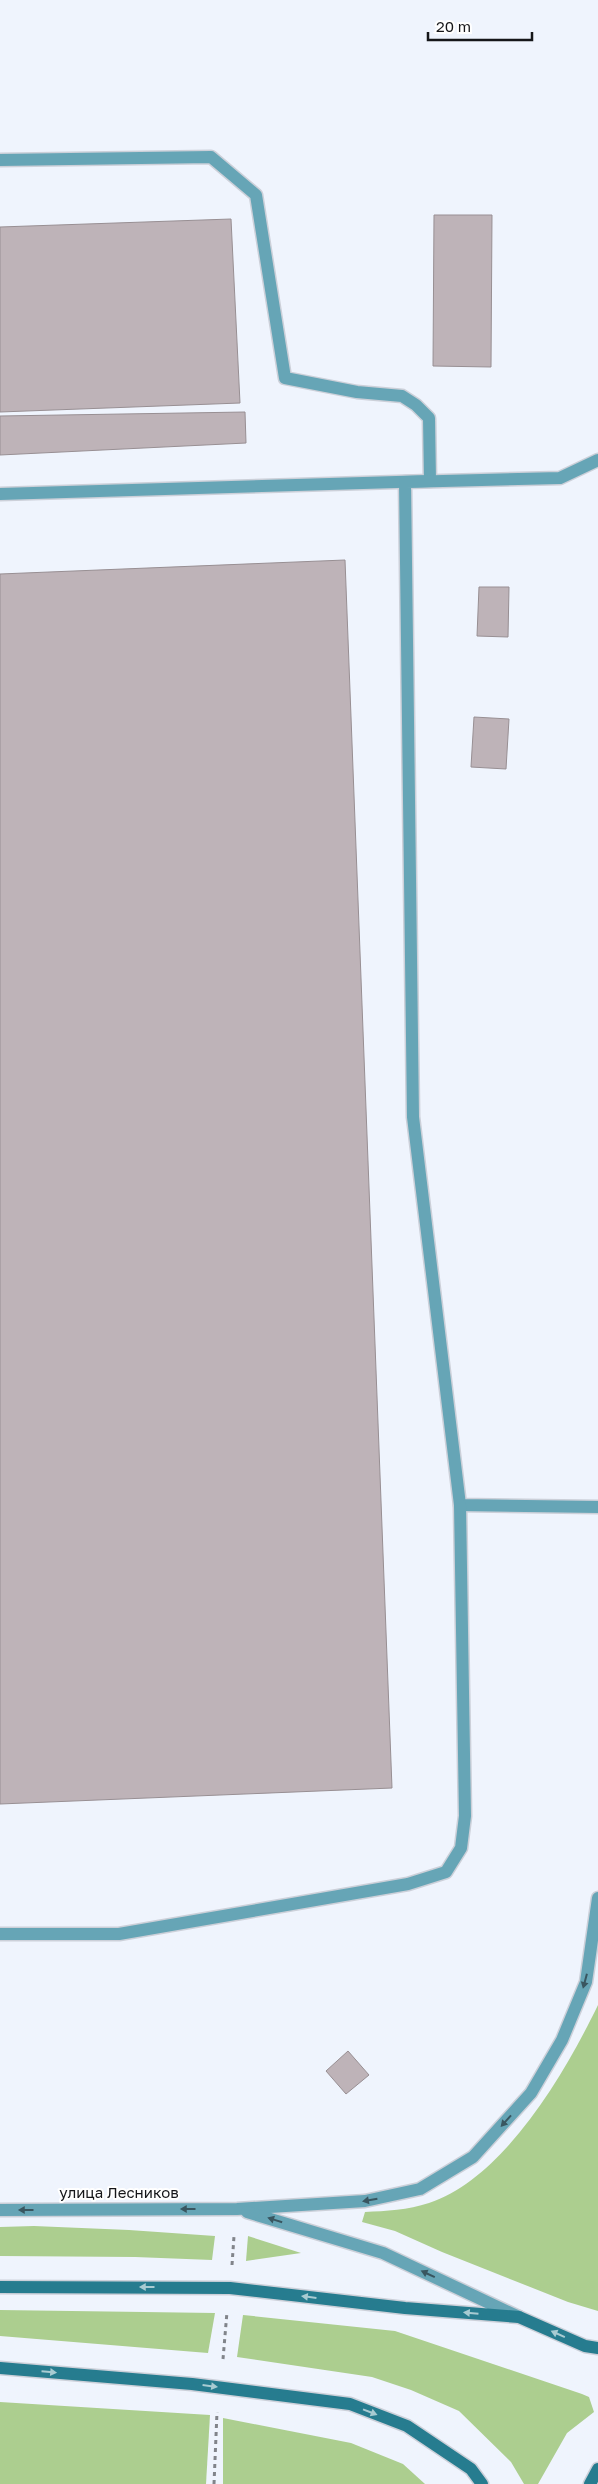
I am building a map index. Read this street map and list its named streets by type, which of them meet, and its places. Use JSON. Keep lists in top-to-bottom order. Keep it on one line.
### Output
{"streets":{"street":["улица Лесников"]},"one_way":["улица Лесников"],"scale_bar":"20 m"}
